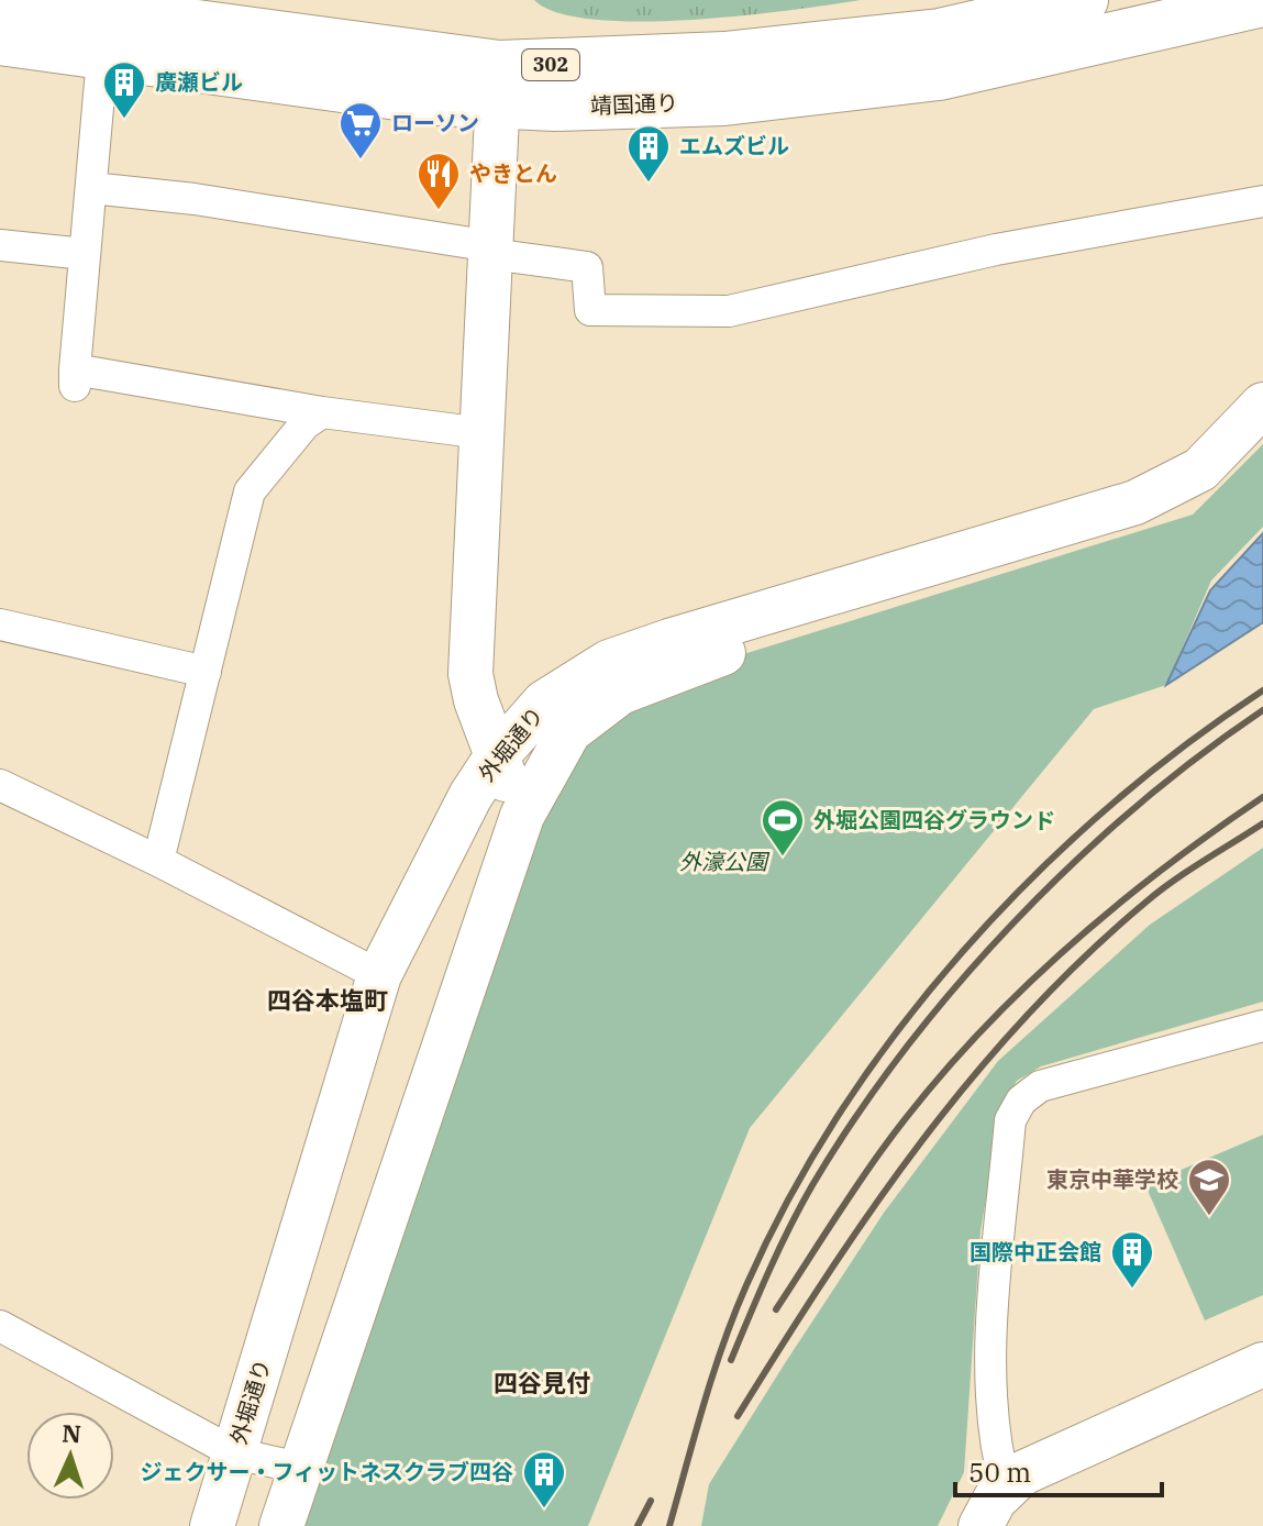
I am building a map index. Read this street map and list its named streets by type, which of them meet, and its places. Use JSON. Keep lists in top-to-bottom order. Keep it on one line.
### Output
{"streets":{"main road":["302","靖国通り","外堀通り"]},"districts":["四谷本塩町","四谷見付"],"parks":["外濠公園"],"places":{"building":["廣瀬ビル","エムズビル","国際中正会館","ジェクサー・フィットネスクラブ四谷"],"supermarket":["ローソン"],"restaurant":["やきとん"],"sports":["外堀公園四谷グラウンド"],"school or university":["東京中華学校"]},"scale_bar":"50 m","north":"top"}
